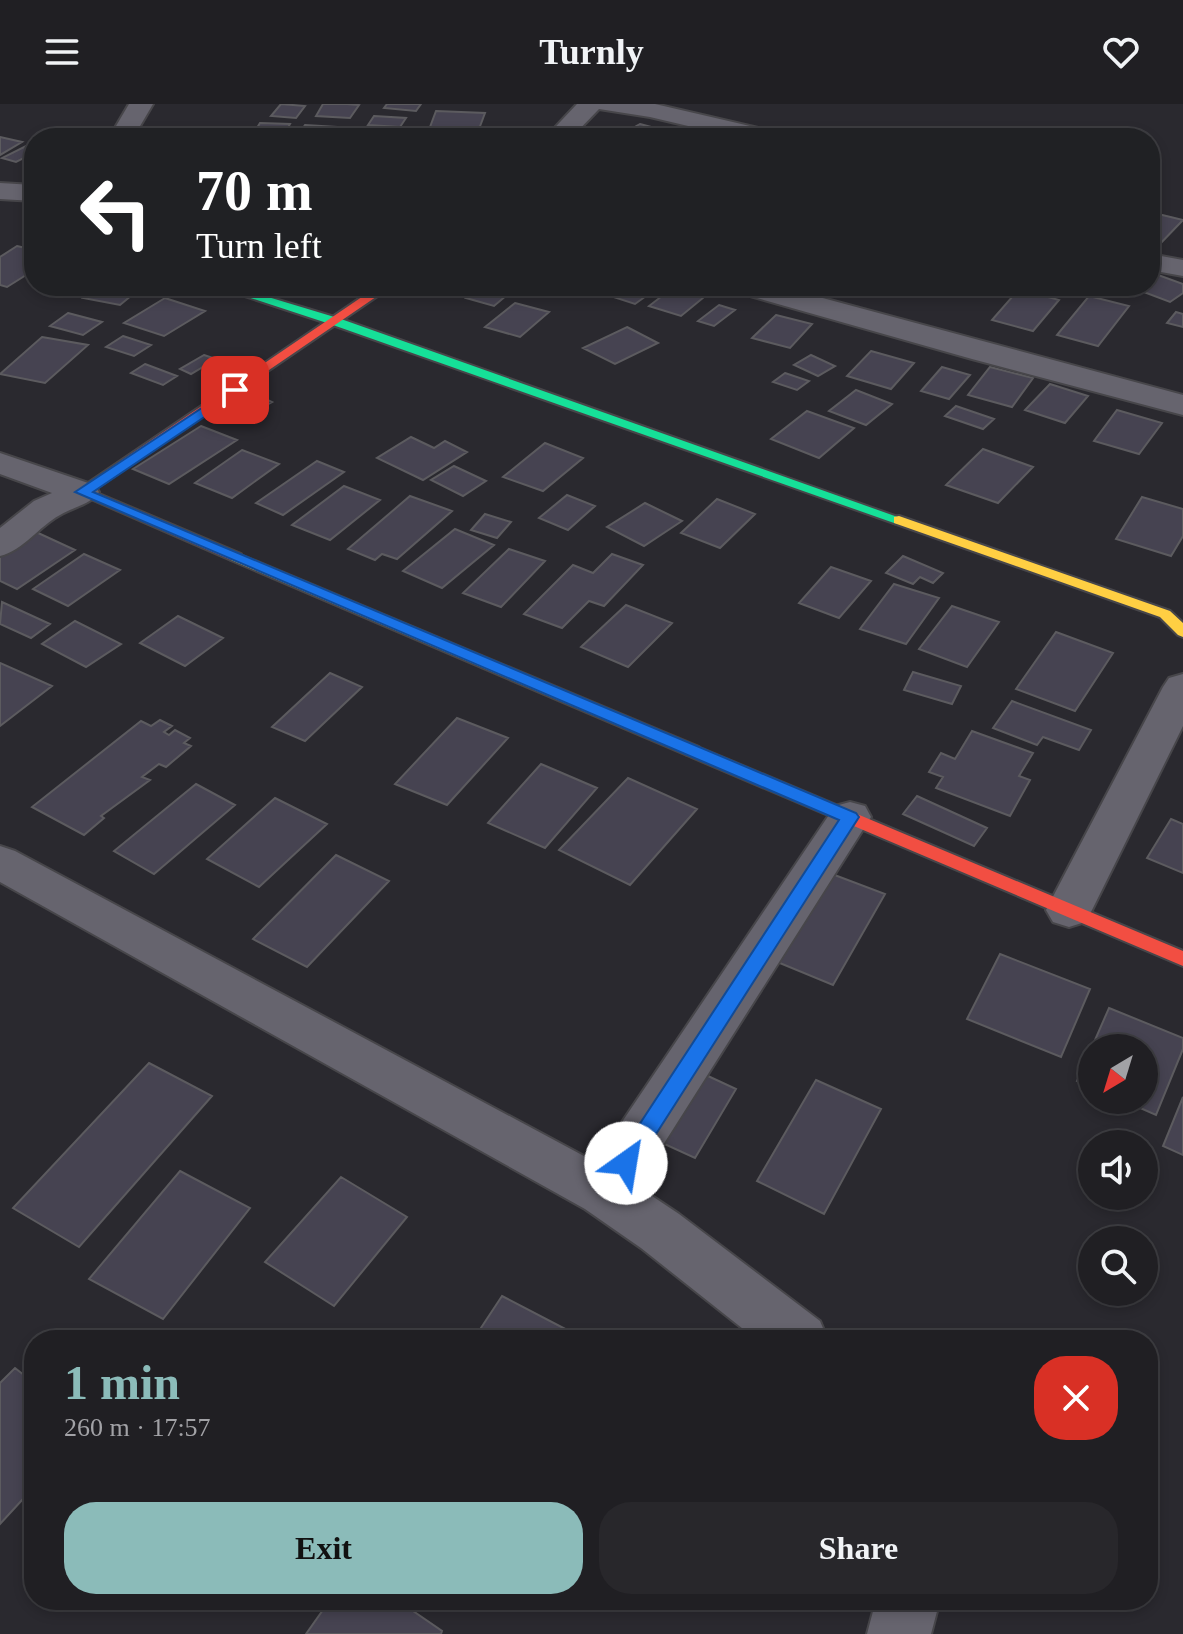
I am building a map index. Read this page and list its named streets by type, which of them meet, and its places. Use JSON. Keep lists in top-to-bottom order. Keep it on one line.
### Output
{"north":"bottom left","page":{"header":"Turnly","turn":["70 m","Turn left"],"heading":["1 min","260 m · 17:57"],"buttons":["Exit","Share"]}}
